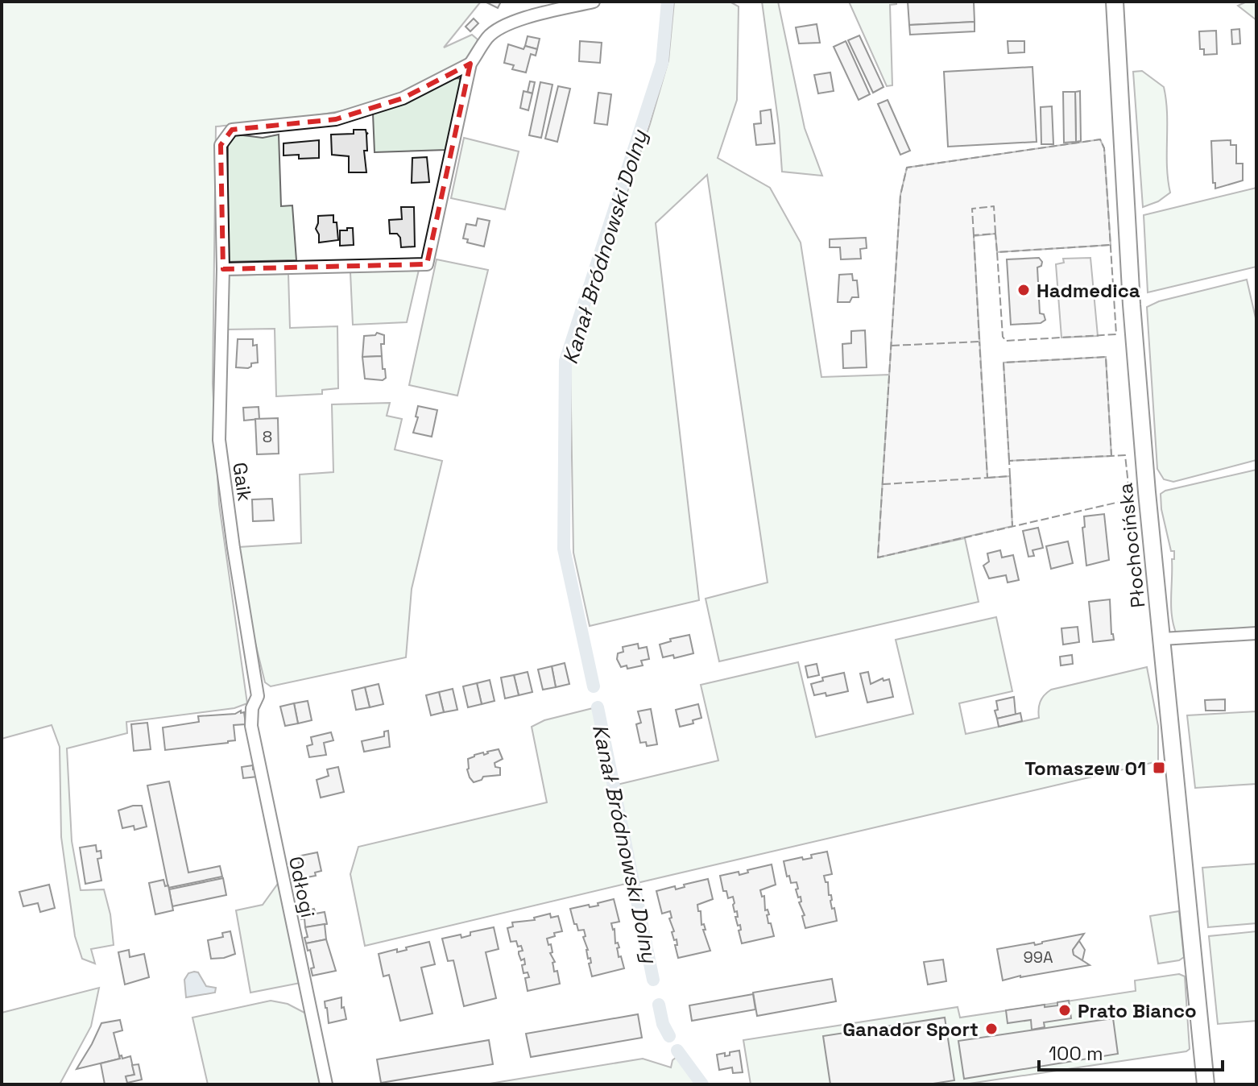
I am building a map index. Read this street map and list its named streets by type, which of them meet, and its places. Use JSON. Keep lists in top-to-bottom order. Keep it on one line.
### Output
{"streets":{"main road":["Płochocińska"],"street":["Gaik","Odłogi"]},"crossings":[["Gaik","Odłogi"]],"water":["Kanał Bródnowski Dolny"],"places":{"other":["Hadmedica","Prato Bianco","Ganador Sport"],"transit":["Tomaszew 01"]},"house_numbers":["8","99A"],"scale_bar":"100 m"}
